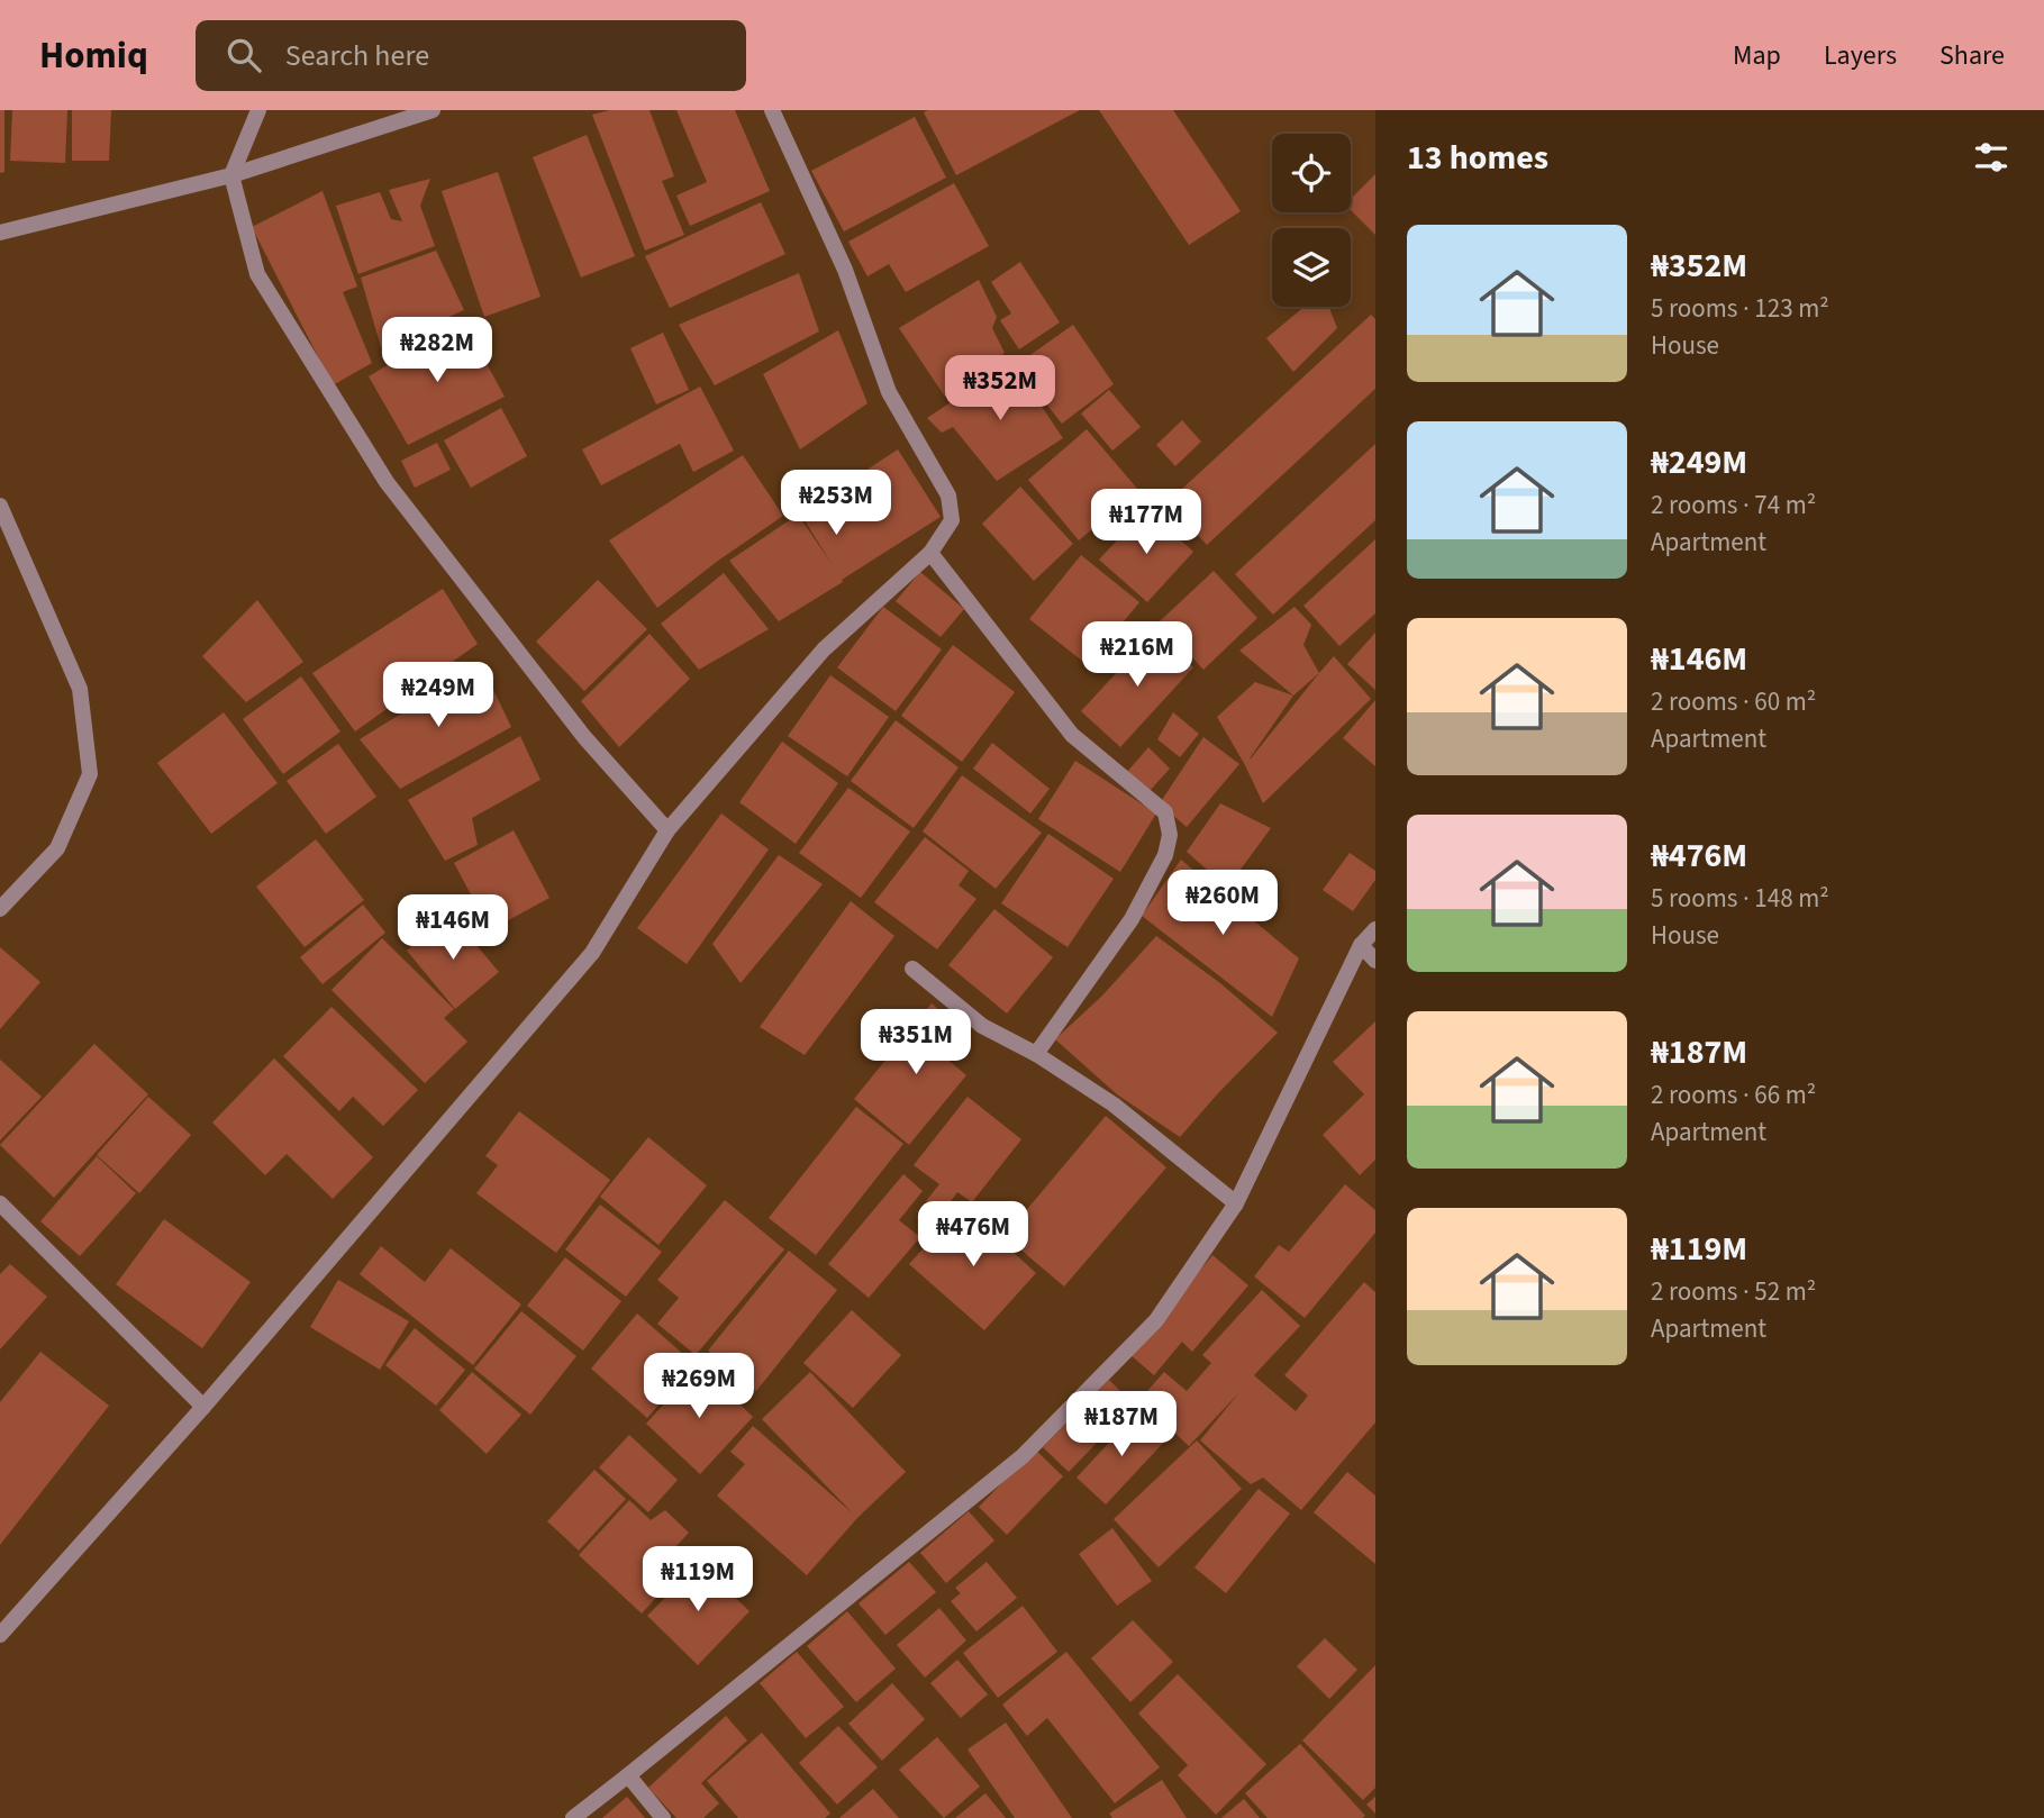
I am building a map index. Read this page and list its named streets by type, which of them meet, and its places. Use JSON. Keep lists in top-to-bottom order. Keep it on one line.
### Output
{"page":{"header":"Homiq","search":"Search here","nav":["Map","Layers","Share"],"heading":"13 homes","list":[{"name":"₦352M","note":"5 rooms · 123 m² · House"},{"name":"₦249M","note":"2 rooms · 74 m² · Apartment"},{"name":"₦146M","note":"2 rooms · 60 m² · Apartment"},{"name":"₦476M","note":"5 rooms · 148 m² · House"},{"name":"₦187M","note":"2 rooms · 66 m² · Apartment"},{"name":"₦119M","note":"2 rooms · 52 m² · Apartment"}],"price":["₦282M","₦352M","₦253M","₦177M","₦216M","₦249M","₦260M","₦146M","₦351M","₦476M","₦269M","₦187M","₦119M"]}}
